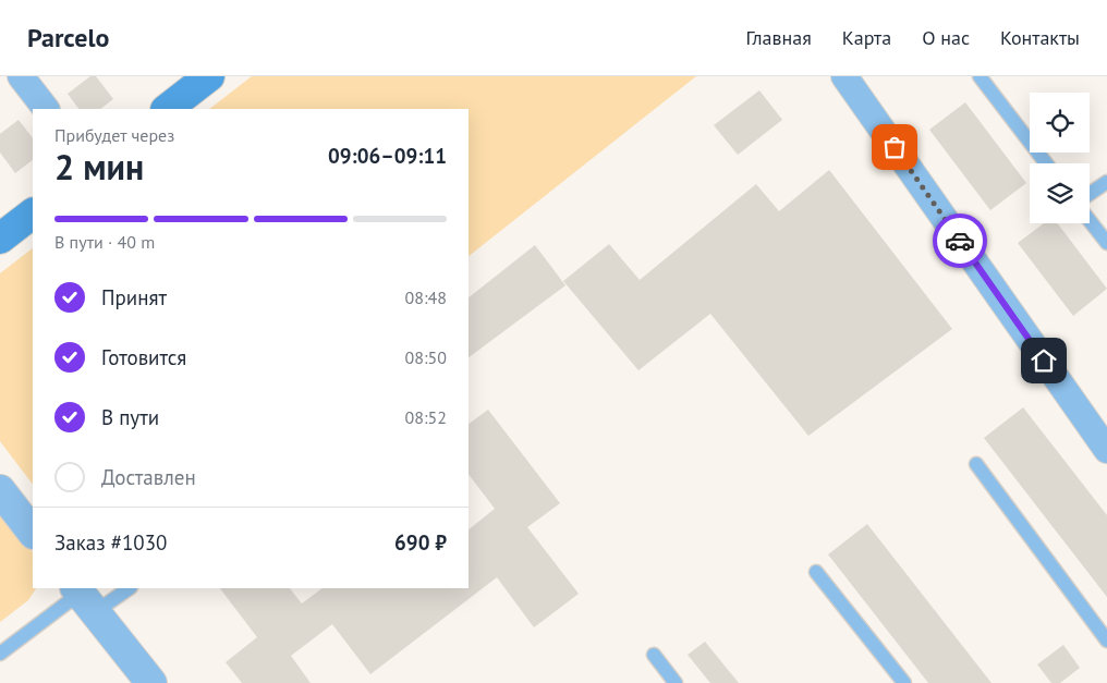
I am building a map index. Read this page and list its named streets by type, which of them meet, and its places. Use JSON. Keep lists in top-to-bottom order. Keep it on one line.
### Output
{"page":{"header":"Parcelo","nav":["Главная","Карта","О нас","Контакты"],"heading":["2 мин","Прибудет через","09:06–09:11"],"panel":["Заказ #1030","690 ₽"],"bar":"В пути · 40 m","list":[["Принят","08:48"],["Готовится","08:50"],["В пути","08:52"],"Доставлен"]}}
